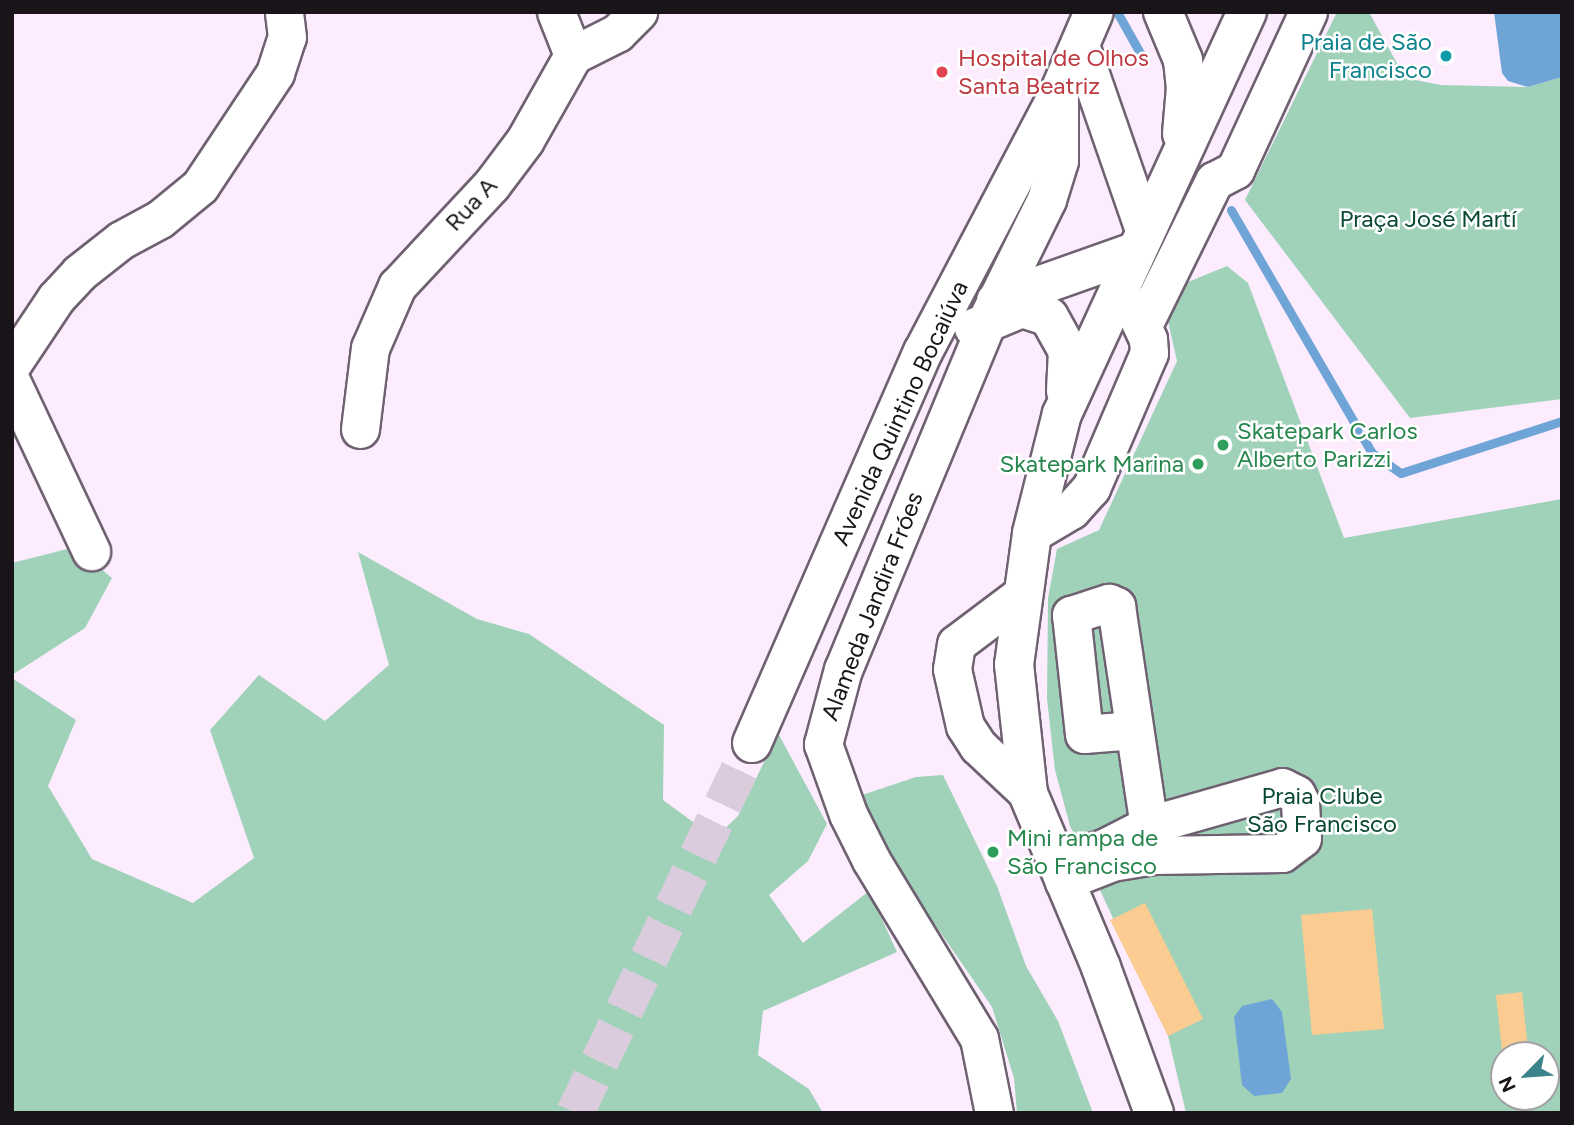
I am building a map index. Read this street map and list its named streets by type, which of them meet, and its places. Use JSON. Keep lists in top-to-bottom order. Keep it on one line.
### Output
{"streets":{"main road":["Avenida Quintino Bocaiúva"],"street":["Rua A","Alameda Jandira Fróes"]},"parks":["Praça José Martí","Praia Clube São Francisco"],"places":["Praia de São Francisco","Hospital de Olhos Santa Beatriz","Skatepark Carlos Alberto Parizzi","Skatepark Marina","Mini rampa de São Francisco"],"north":"bottom left"}
